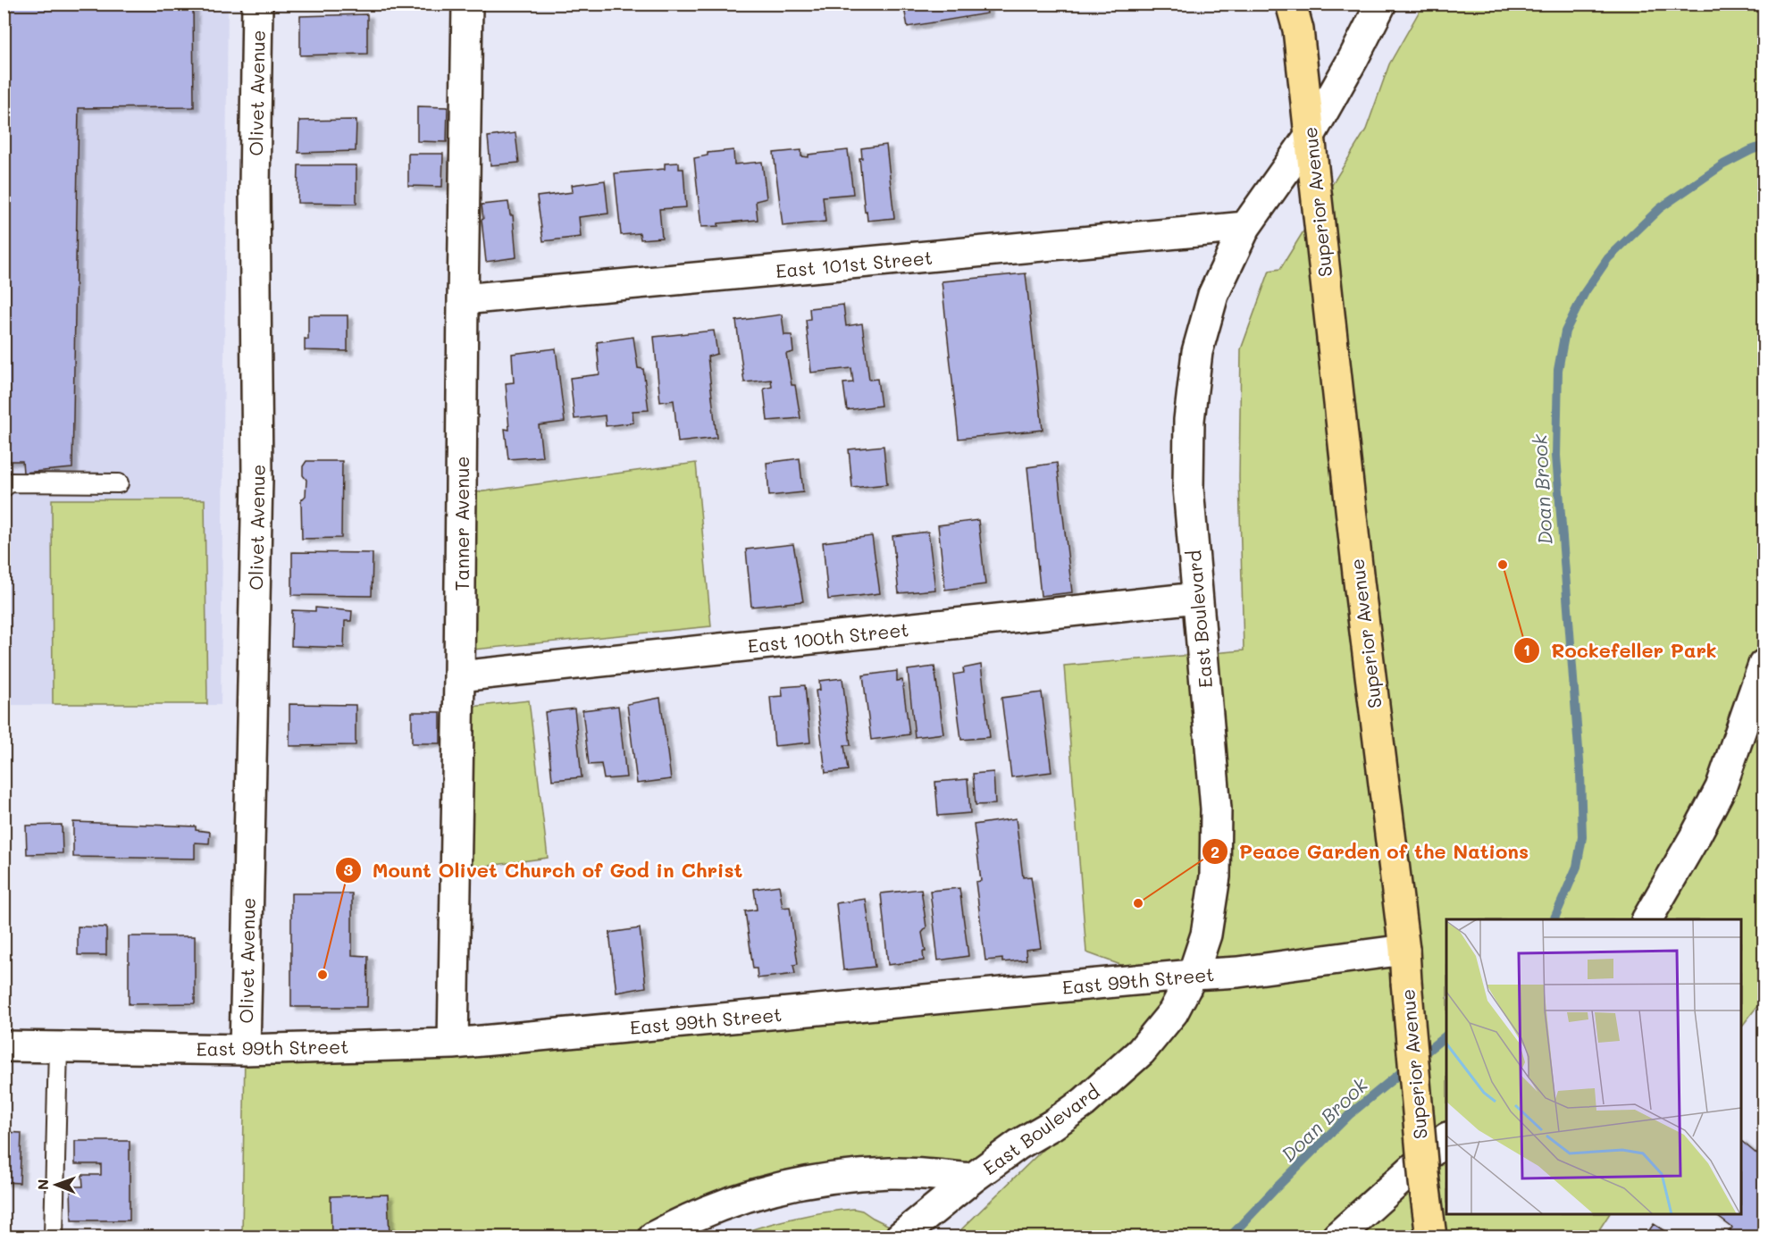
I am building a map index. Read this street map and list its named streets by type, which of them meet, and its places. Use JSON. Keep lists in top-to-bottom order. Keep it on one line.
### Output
{"streets":{"main road":["Superior Avenue"],"street":["Olivet Avenue","East 101st Street","Tanner Avenue","East Boulevard","East 100th Street","East 99th Street"]},"crossings":[["Olivet Avenue","East 99th Street"],["Superior Avenue","East Boulevard"],["Superior Avenue","East 99th Street"],["East 101st Street","Tanner Avenue"],["East 101st Street","East Boulevard"],["Tanner Avenue","East 100th Street"],["Tanner Avenue","East 99th Street"],["East Boulevard","East 100th Street"],["East Boulevard","East 99th Street"]],"water":["Doan Brook"],"places":["Rockefeller Park","Peace Garden of the Nations","Mount Olivet Church of God in Christ"],"north":"left"}
